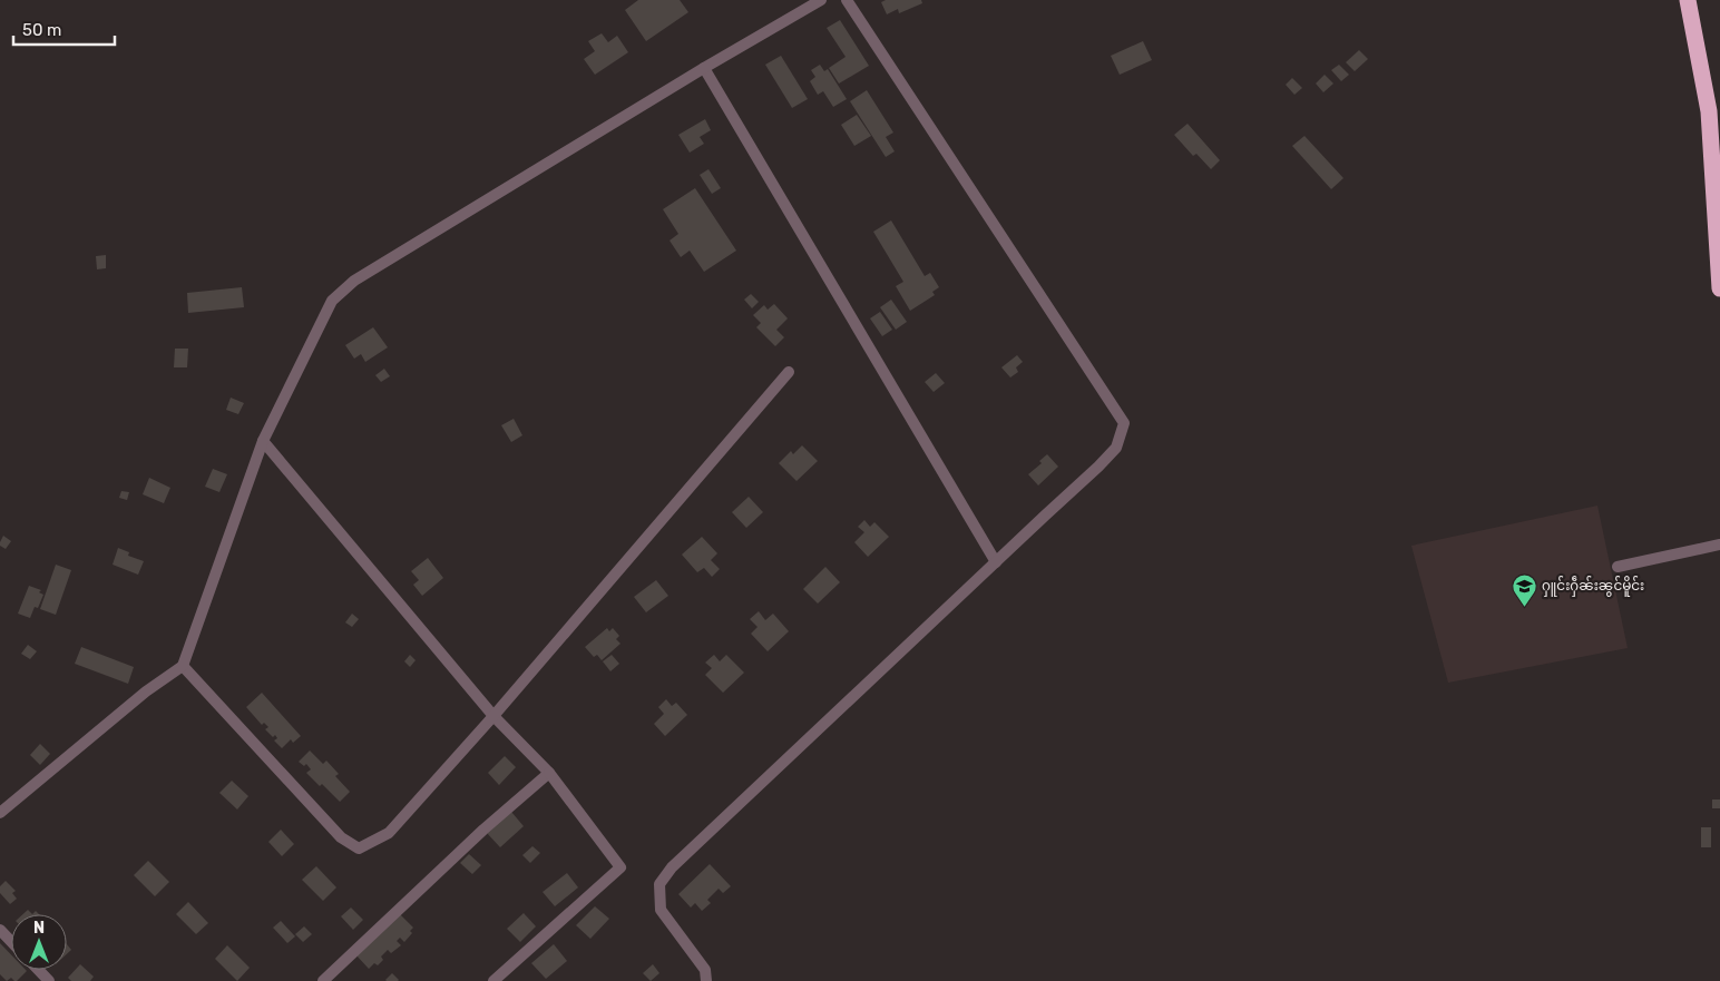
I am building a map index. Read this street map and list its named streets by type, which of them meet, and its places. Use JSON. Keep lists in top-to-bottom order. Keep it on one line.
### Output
{"places":{"school or university":["ႁူင်းႁဵၼ်းၼွင်မိူင်း"]},"scale_bar":"50 m","north":"top"}
